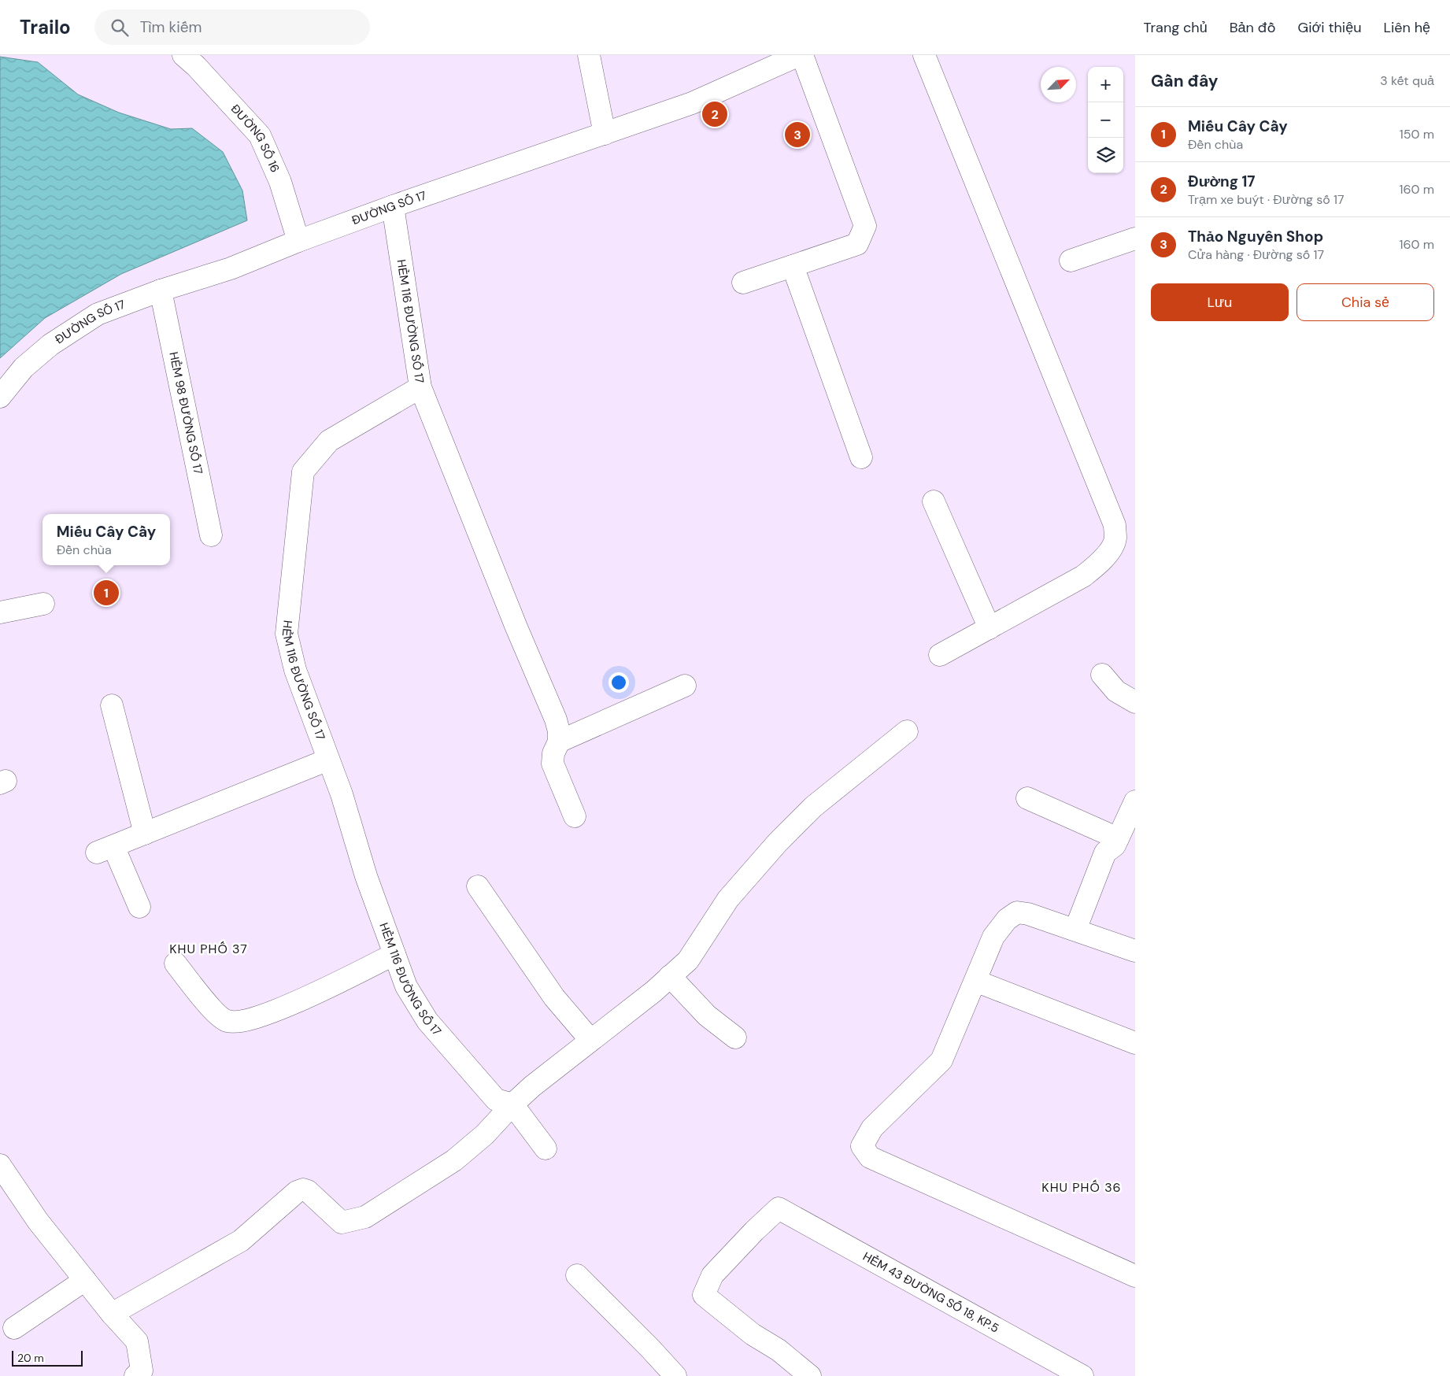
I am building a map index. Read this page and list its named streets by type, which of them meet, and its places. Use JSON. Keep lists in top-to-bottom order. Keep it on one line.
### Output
{"streets":{"street":["ĐƯỜNG SỐ 16","ĐƯỜNG SỐ 17","HẺM 116 ĐƯỜNG SỐ 17","HẺM 98 ĐƯỜNG SỐ 17","HẺM 43 ĐƯỜNG SỐ 18, KP.5"]},"crossings":[["ĐƯỜNG SỐ 16","ĐƯỜNG SỐ 17"],["ĐƯỜNG SỐ 17","HẺM 116 ĐƯỜNG SỐ 17"],["ĐƯỜNG SỐ 17","HẺM 98 ĐƯỜNG SỐ 17"]],"districts":["KHU PHỐ 37","KHU PHỐ 36"],"scale_bar":"20 m","north":"top right","page":{"header":"Trailo","search":"Tìm kiếm","nav":["Trang chủ","Bản đồ","Giới thiệu","Liên hệ"],"heading":["Gần đây","3 kết quả"],"map_buttons":["+","−"],"pins":["2","3","1"],"list":[{"mark":"1","name":"Miếu Cây Cầy","note":"Đền chùa","value":"150 m"},{"mark":"2","name":"Đường 17","note":"Trạm xe buýt · Đường số 17","value":"160 m"},{"mark":"3","name":"Thảo Nguyên Shop","note":"Cửa hàng · Đường số 17","value":"160 m"}],"buttons":["Lưu","Chia sẻ"],"popup":["Miếu Cây Cầy","Đền chùa"],"scale":"20 m"}}
